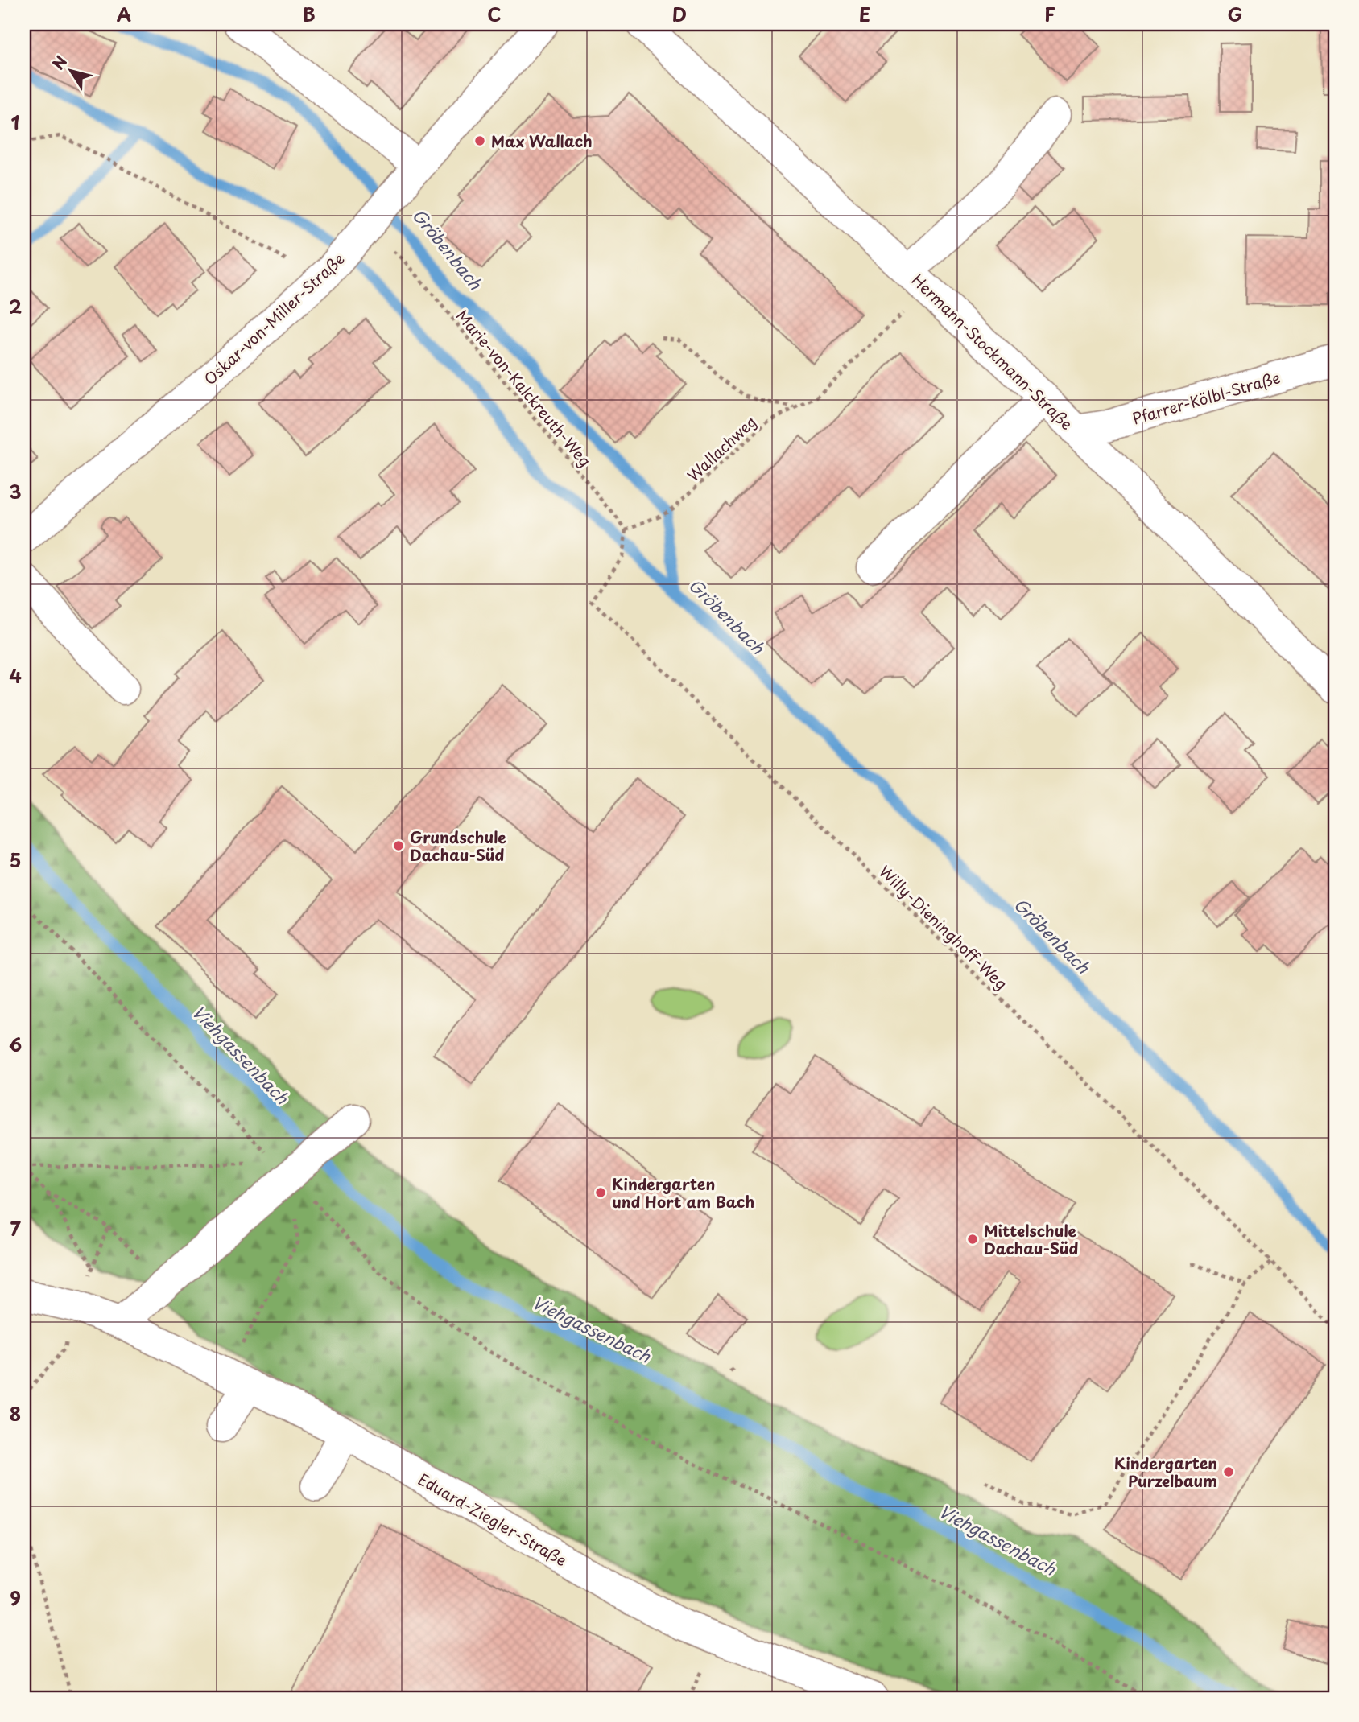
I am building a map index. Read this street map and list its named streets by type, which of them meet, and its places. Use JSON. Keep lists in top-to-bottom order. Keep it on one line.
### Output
{"streets":{"street":["Oskar-von-Miller-Straße","Hermann-Stockmann-Straße","Pfarrer-Kölbl-Straße","Eduard-Ziegler-Straße"],"path":["Marie-von-Kalckreuth-Weg","Wallachweg","Willy-Dieninghoff-Weg"]},"crossings":[["Hermann-Stockmann-Straße","Pfarrer-Kölbl-Straße"],["Hermann-Stockmann-Straße","Wallachweg"],["Marie-von-Kalckreuth-Weg","Wallachweg"],["Marie-von-Kalckreuth-Weg","Willy-Dieninghoff-Weg"],["Wallachweg","Willy-Dieninghoff-Weg"]],"water":["Gröbenbach","Viehgassenbach"],"places":["Max Wallach","Grundschule Dachau-Süd","Kindergarten und Hort am Bach","Mittelschule Dachau-Süd","Kindergarten Purzelbaum"],"north":"top left","grid":{"columns":["A","B","C","D","E","F","G"],"rows":["1","2","3","4","5","6","7","8","9"]}}
